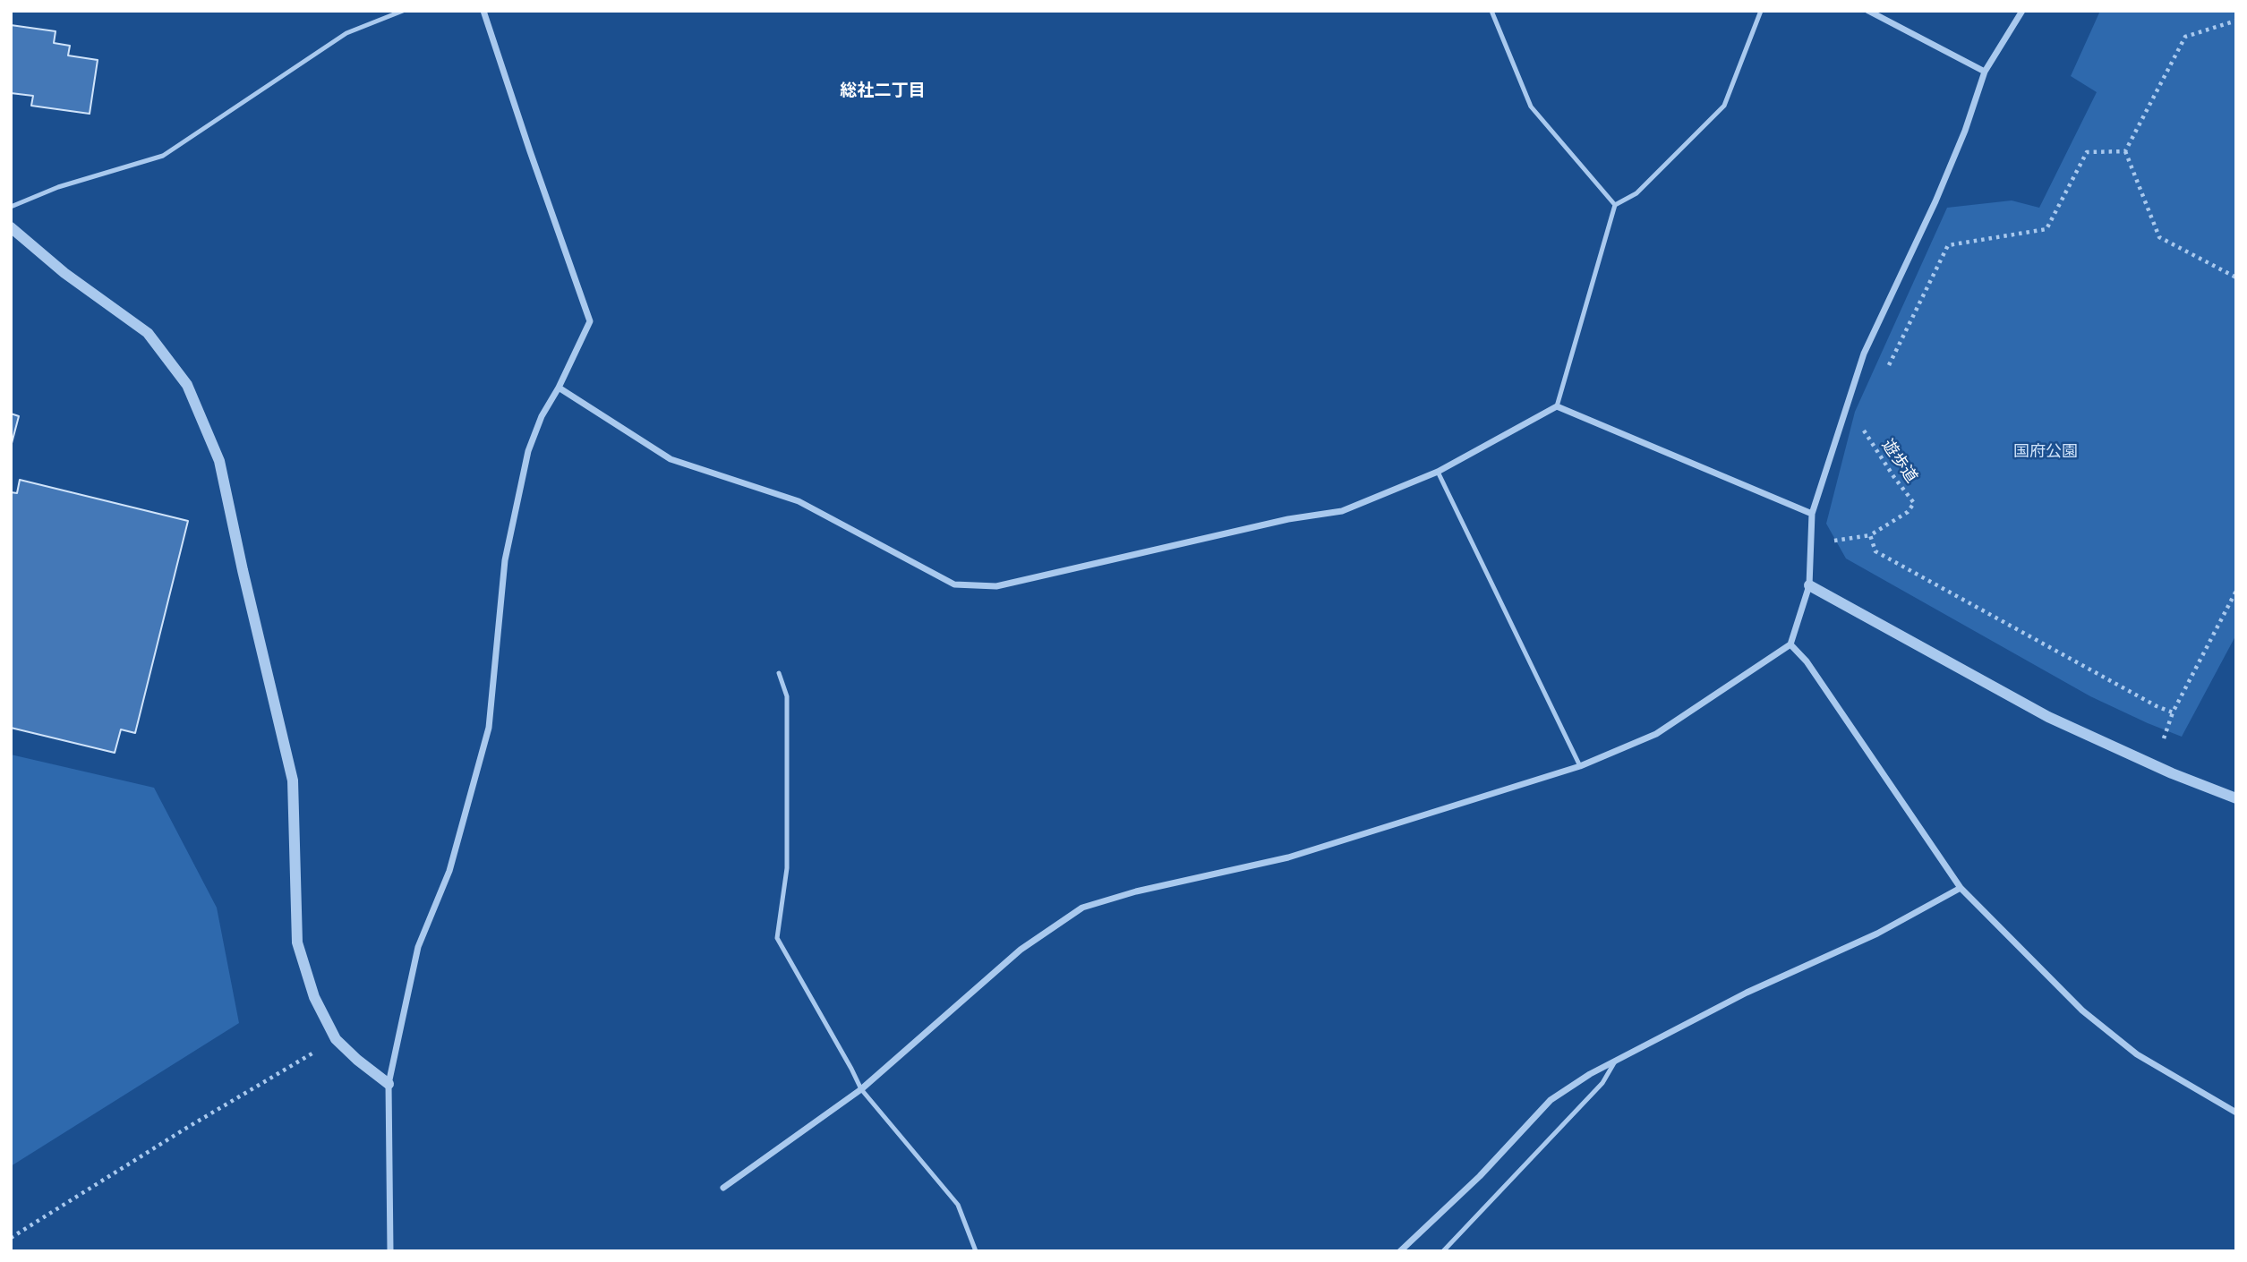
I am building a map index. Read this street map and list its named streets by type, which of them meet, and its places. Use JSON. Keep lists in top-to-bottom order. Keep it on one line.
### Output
{"streets":{"path":["遊歩道"]},"districts":["総社二丁目"],"parks":["国府公園"]}
